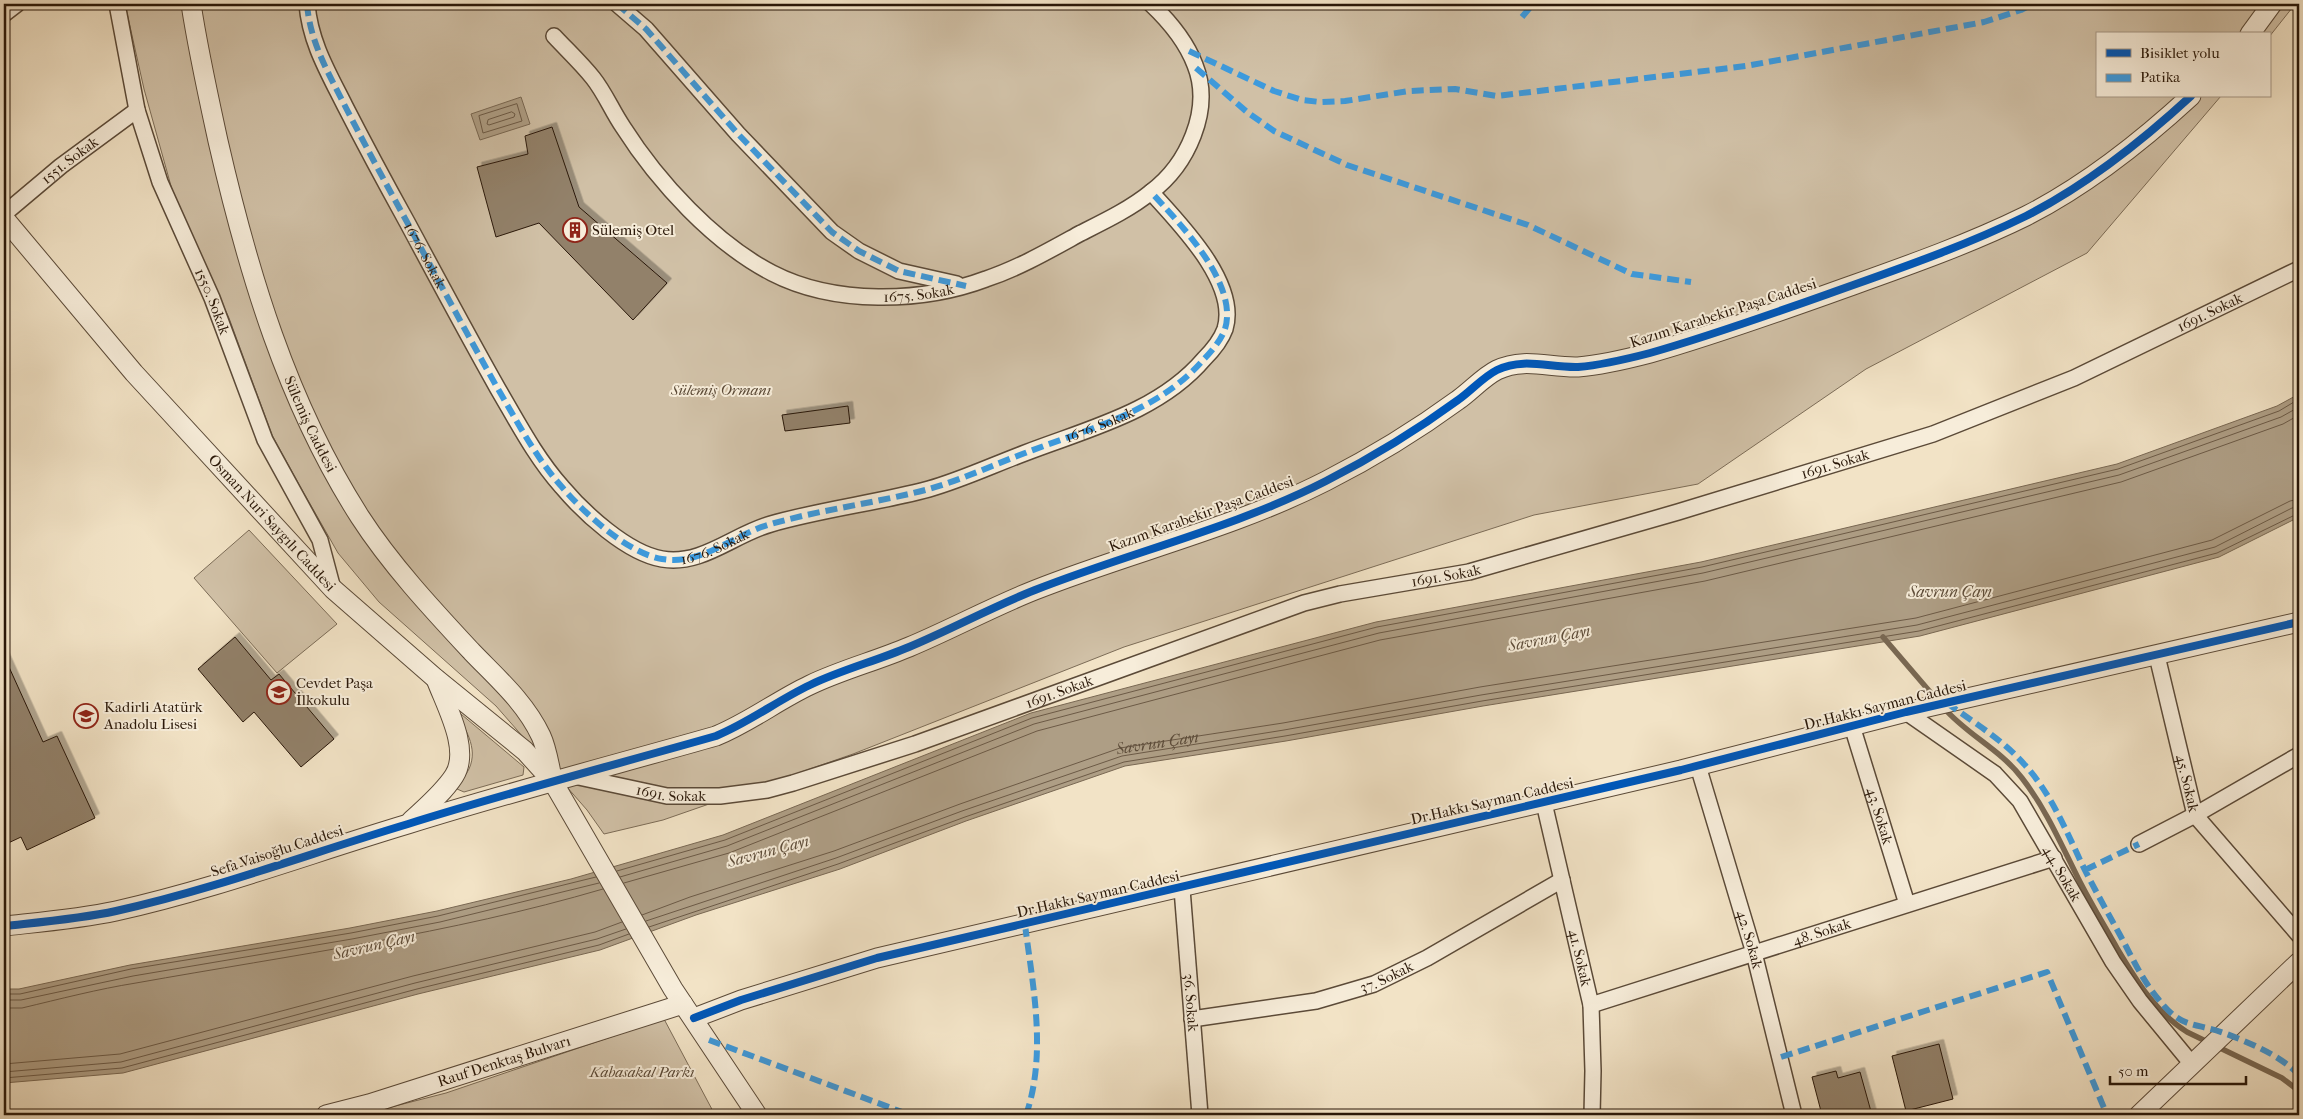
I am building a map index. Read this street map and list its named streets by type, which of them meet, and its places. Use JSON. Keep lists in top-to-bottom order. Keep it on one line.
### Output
{"streets":{"street":["1551. Sokak","1676. Sokak","1675. Sokak","1550. Sokak","1691. Sokak","Kazım Karabekir Paşa Caddesi","Sülemiş Caddesi","Osman Nuri Saygılı Caddesi","Dr.Hakkı Sayman Caddesi","45. Sokak","43. Sokak","Sefa Vaisoğlu Caddesi","44. Sokak","48. Sokak","42. Sokak","41. Sokak","37. Sokak","36. Sokak","Rauf Denktaş Bulvarı"]},"crossings":[["1551. Sokak","1550. Sokak"],["1676. Sokak","1675. Sokak"],["1550. Sokak","Osman Nuri Saygılı Caddesi"],["1691. Sokak","Kazım Karabekir Paşa Caddesi"],["Kazım Karabekir Paşa Caddesi","Sülemiş Caddesi"],["Kazım Karabekir Paşa Caddesi","Osman Nuri Saygılı Caddesi"],["Kazım Karabekir Paşa Caddesi","Sefa Vaisoğlu Caddesi"],["Sülemiş Caddesi","Osman Nuri Saygılı Caddesi"],["Sülemiş Caddesi","Sefa Vaisoğlu Caddesi"],["Osman Nuri Saygılı Caddesi","Dr.Hakkı Sayman Caddesi"],["Osman Nuri Saygılı Caddesi","Sefa Vaisoğlu Caddesi"],["Osman Nuri Saygılı Caddesi","Rauf Denktaş Bulvarı"],["Dr.Hakkı Sayman Caddesi","45. Sokak"],["Dr.Hakkı Sayman Caddesi","43. Sokak"],["Dr.Hakkı Sayman Caddesi","44. Sokak"],["Dr.Hakkı Sayman Caddesi","42. Sokak"],["Dr.Hakkı Sayman Caddesi","41. Sokak"],["Dr.Hakkı Sayman Caddesi","36. Sokak"],["Dr.Hakkı Sayman Caddesi","Rauf Denktaş Bulvarı"],["43. Sokak","48. Sokak"],["44. Sokak","48. Sokak"],["48. Sokak","42. Sokak"],["48. Sokak","41. Sokak"],["41. Sokak","37. Sokak"],["37. Sokak","36. Sokak"]],"water":["Savrun Çayı"],"parks":["Sülemiş Ormanı","Kabasakal Parkı"],"places":{"building":["Sülemiş Otel"],"school or university":["Cevdet Paşa İlkokulu","Kadirli Atatürk Anadolu Lisesi"]},"legend":["Bisiklet yolu","Patika"],"scale_bar":"50 m"}
